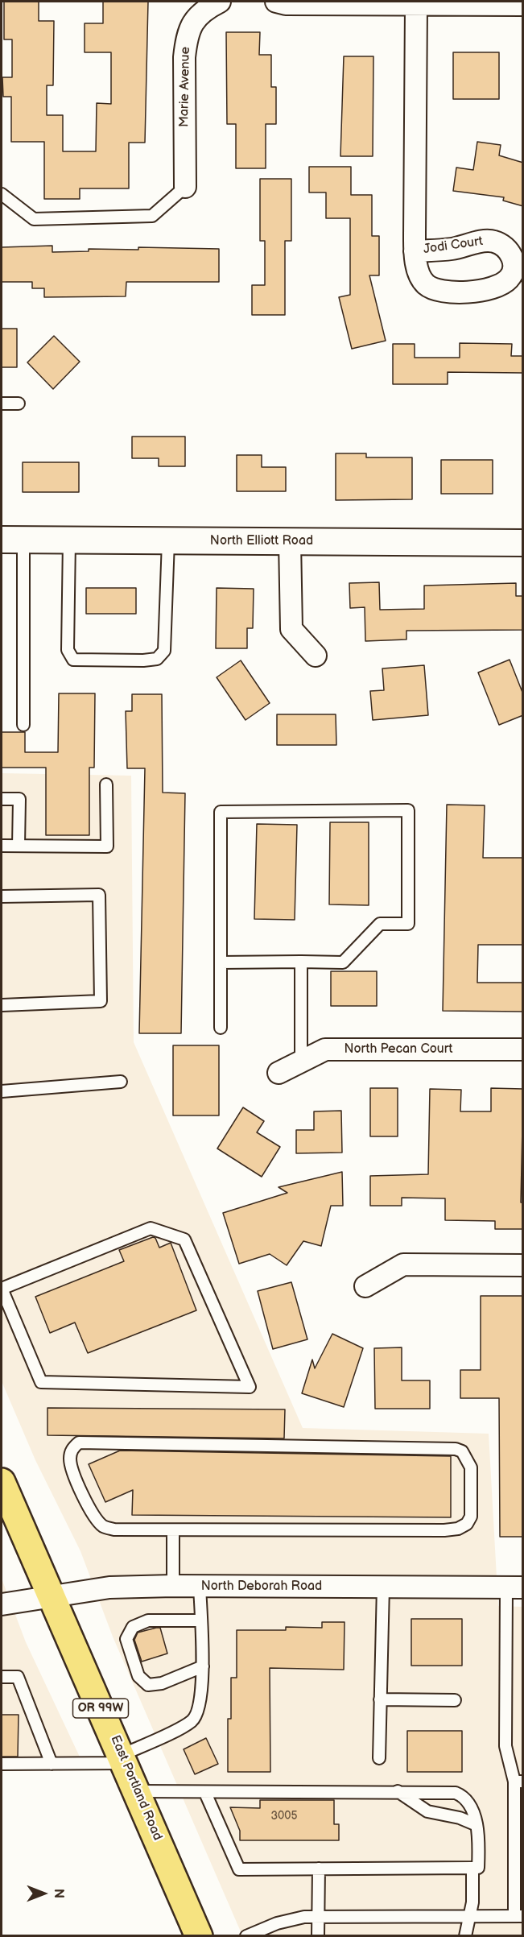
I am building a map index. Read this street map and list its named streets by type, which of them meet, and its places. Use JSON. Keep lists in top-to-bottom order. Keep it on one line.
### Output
{"streets":{"main road":["OR 99W","East Portland Road"],"street":["Marie Avenue","Jodi Court","North Elliott Road","North Pecan Court","North Deborah Road"]},"crossings":[["North Deborah Road","East Portland Road"]],"house_numbers":["3005"],"north":"right"}
